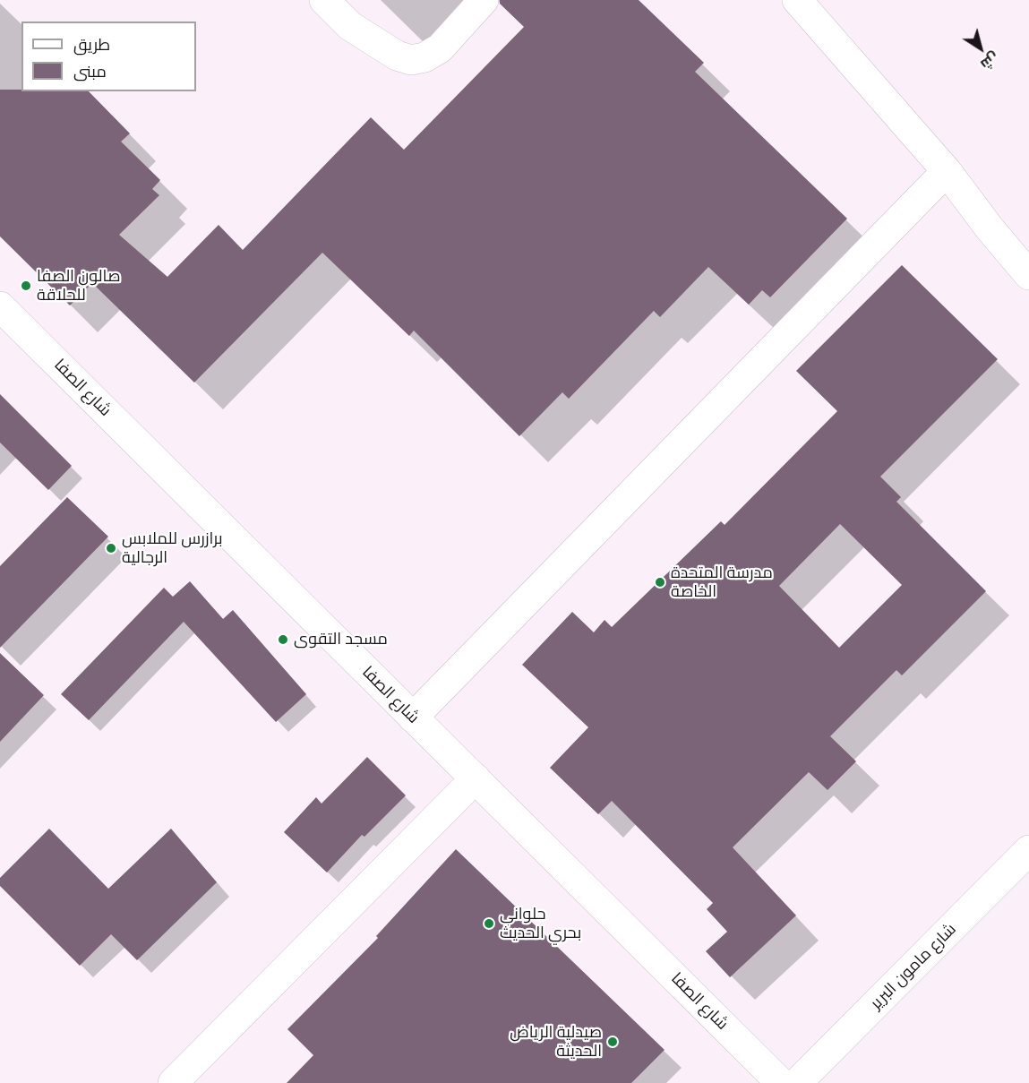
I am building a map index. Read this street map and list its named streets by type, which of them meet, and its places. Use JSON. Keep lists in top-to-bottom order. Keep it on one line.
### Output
{"streets":{"street":["شارع الصفا","شارع مامون البرير"]},"places":["صالون الصفا للحلاقة","برازرس للملابس الرجالية","مدرسة المتحدة الخاصة","مسجد التقوى","حلواني بحري الحديث","صيدلية الرياض الحديثة"],"legend":["طريق","مبنى"],"north":"bottom right"}
